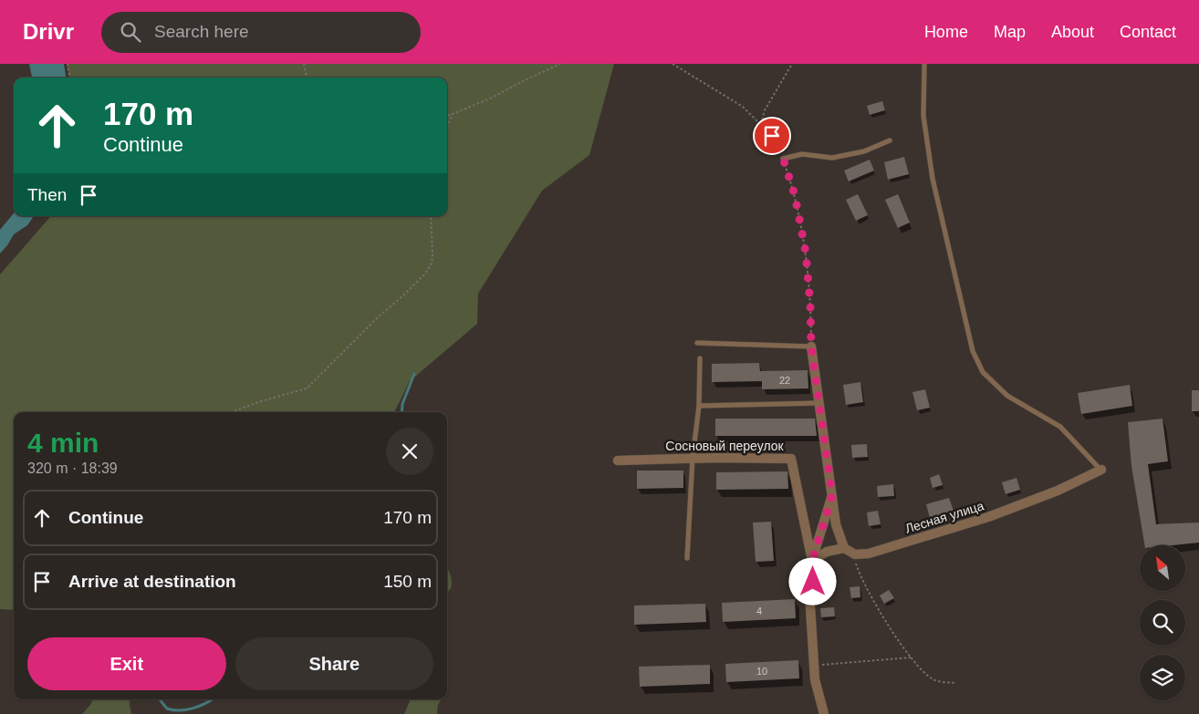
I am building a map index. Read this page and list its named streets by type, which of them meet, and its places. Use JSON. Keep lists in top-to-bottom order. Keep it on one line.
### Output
{"streets":{"street":["Сосновый переулок","Лесная улица"]},"house_numbers":["22","4","10"],"north":"top left","page":{"header":"Drivr","search":"Search here","nav":["Home","Map","About","Contact"],"turn":["170 m","Continue"],"then":"Then","heading":["4 min","320 m · 18:39"],"list":[{"name":"Continue","value":"170 m"},{"name":"Arrive at destination","value":"150 m"}],"buttons":["Exit","Share"]}}
